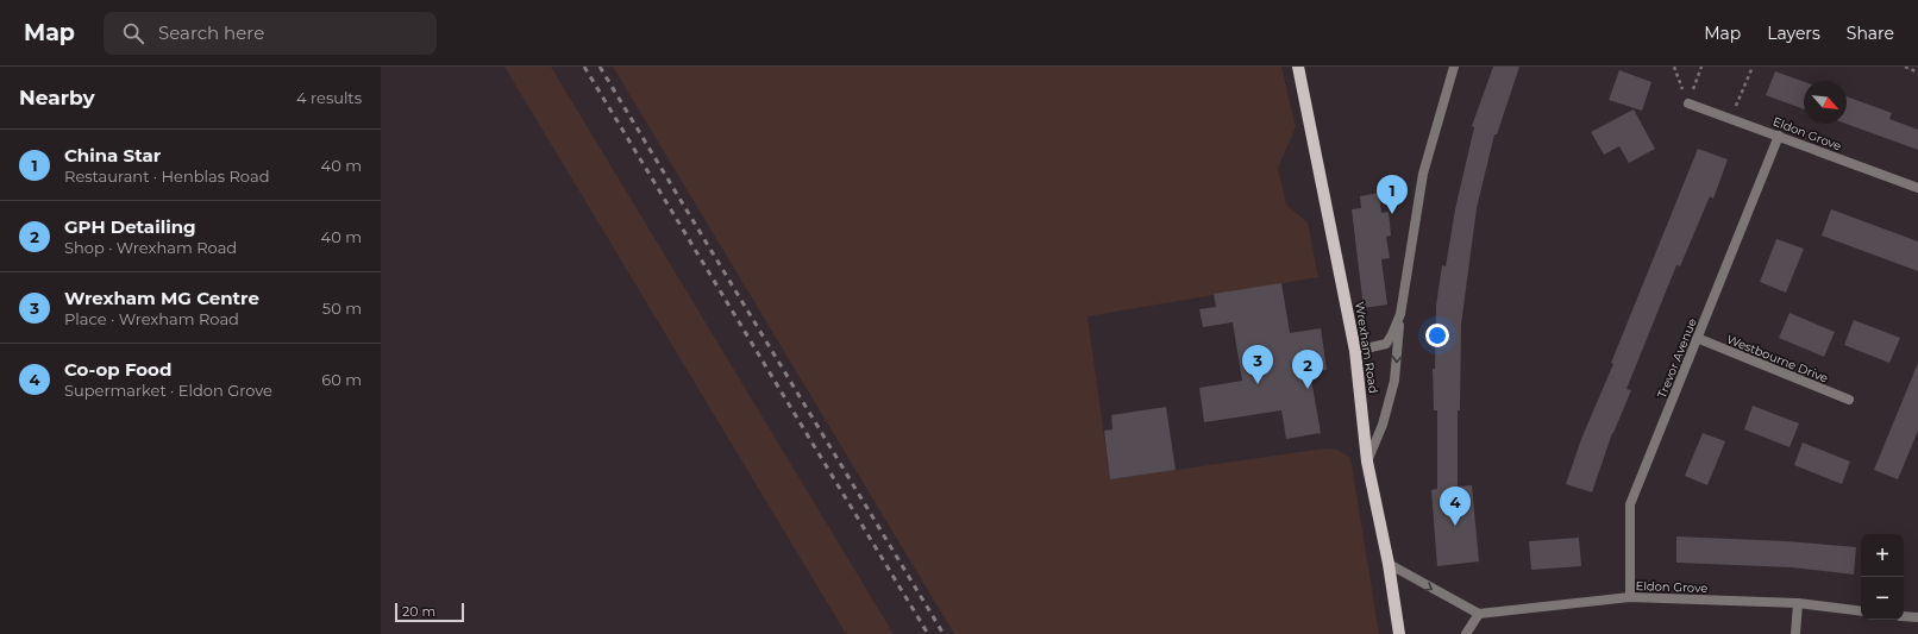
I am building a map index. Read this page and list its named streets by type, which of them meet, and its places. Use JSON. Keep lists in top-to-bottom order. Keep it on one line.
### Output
{"streets":{"main road":["Wrexham Road"],"street":["Eldon Grove","Trevor Avenue","Westbourne Drive"]},"crossings":[["Eldon Grove","Trevor Avenue"],["Trevor Avenue","Westbourne Drive"]],"scale_bar":"20 m","north":"bottom right","page":{"header":"Map","search":"Search here","nav":["Map","Layers","Share"],"heading":["Nearby","4 results"],"list":[{"mark":"1","name":"China Star","note":"Restaurant · Henblas Road","value":"40 m"},{"mark":"2","name":"GPH Detailing","note":"Shop · Wrexham Road","value":"40 m"},{"mark":"3","name":"Wrexham MG Centre","note":"Place · Wrexham Road","value":"50 m"},{"mark":"4","name":"Co-op Food","note":"Supermarket · Eldon Grove","value":"60 m"}],"pins":["1","3","2","4"],"map_buttons":["+","−"],"scale":"20 m"}}
